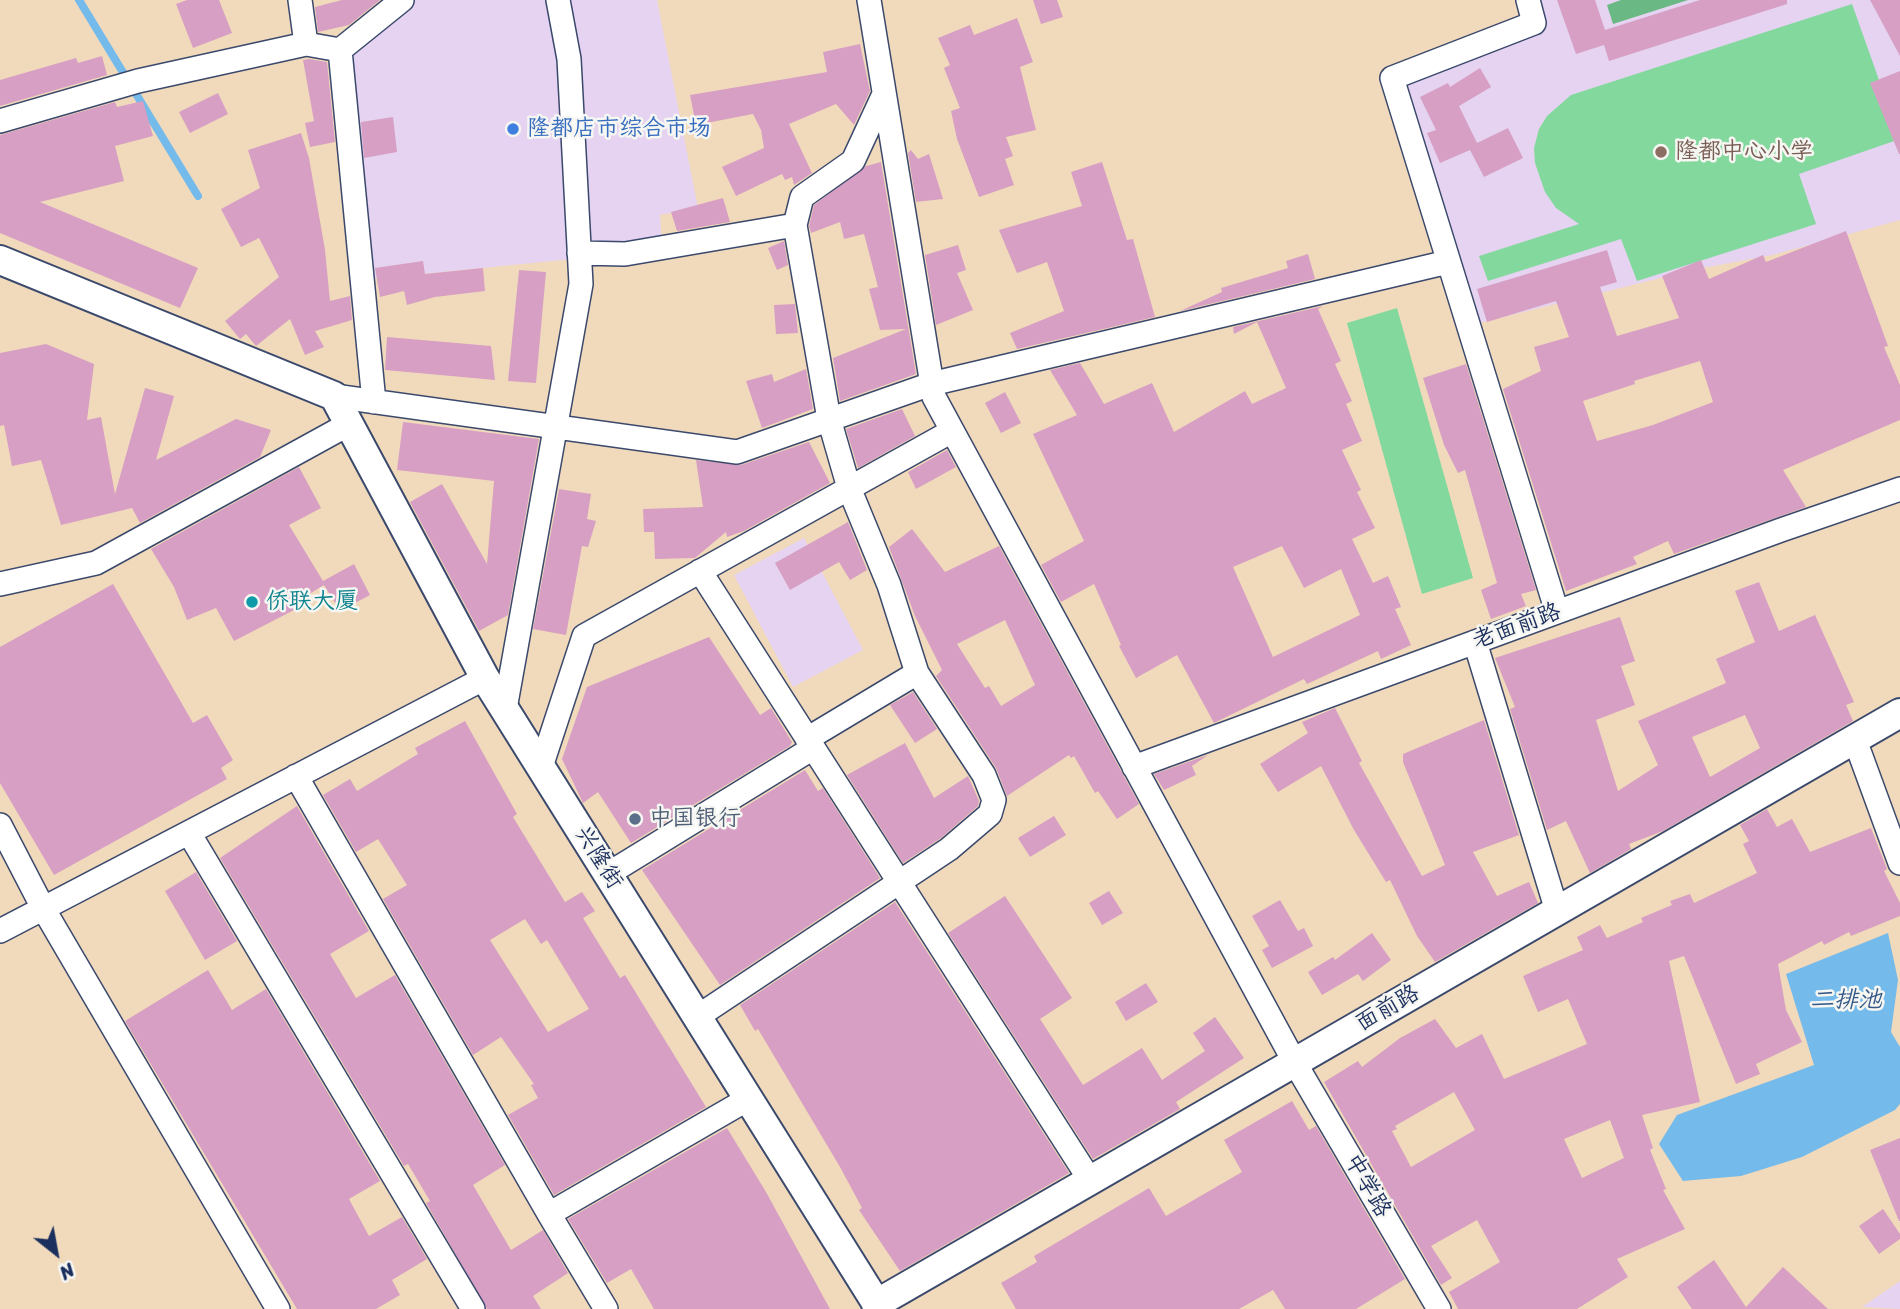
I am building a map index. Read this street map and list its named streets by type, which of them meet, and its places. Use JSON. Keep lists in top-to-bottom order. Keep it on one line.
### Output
{"streets":{"street":["老面前路","兴隆街","面前路","中学路"]},"crossings":[["老面前路","中学路"],["兴隆街","面前路"],["面前路","中学路"]],"water":["二排池"],"places":["隆都店市综合市场","隆都中心小学","侨联大厦","中国银行"],"north":"bottom right"}
